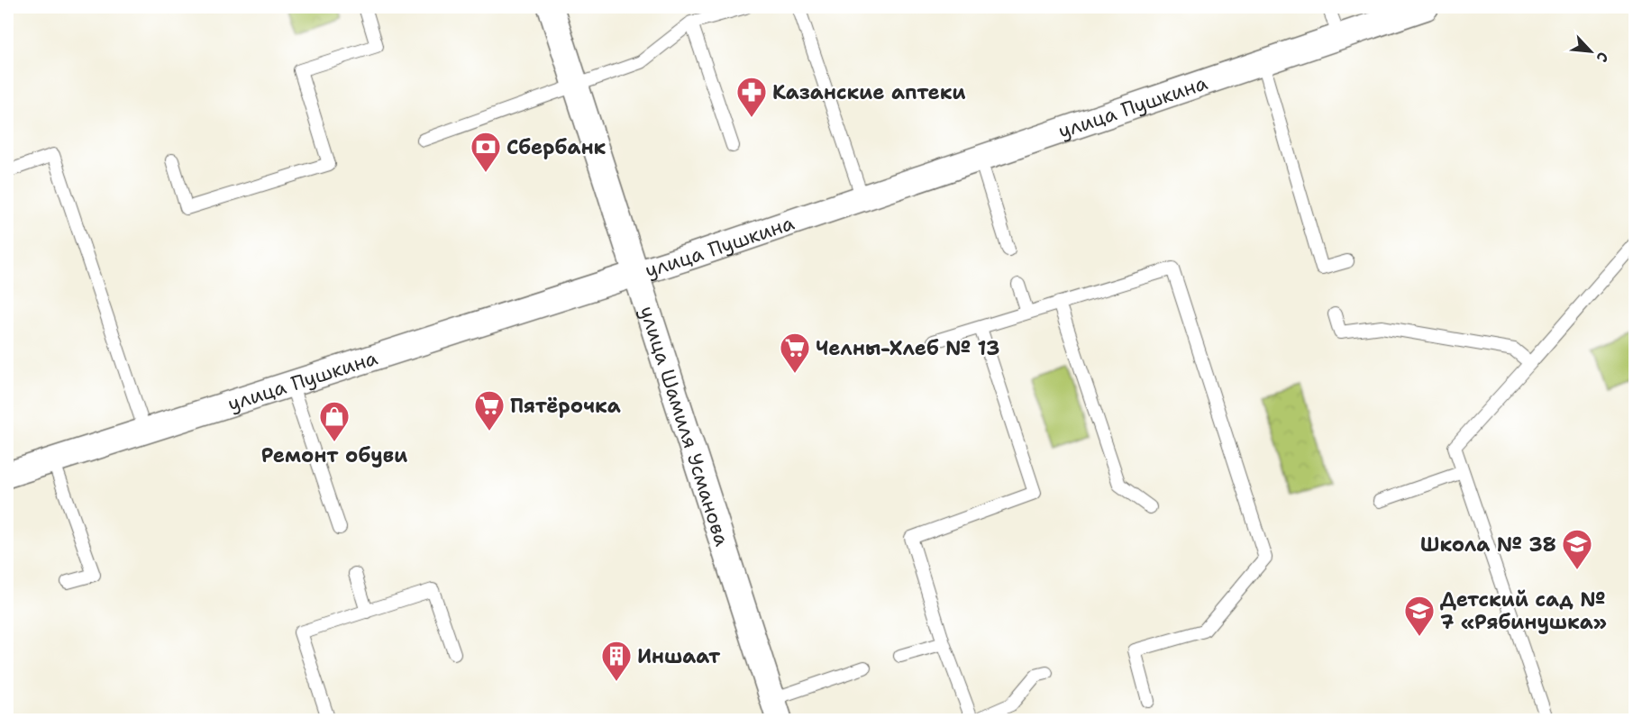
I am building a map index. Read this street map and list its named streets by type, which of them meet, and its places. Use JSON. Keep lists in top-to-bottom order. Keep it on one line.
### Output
{"streets":{"street":["улица Пушкина","улица Шамиля Усманова"]},"crossings":[["улица Пушкина","улица Шамиля Усманова"]],"places":{"pharmacy":["Казанские аптеки"],"bank":["Сбербанк"],"supermarket":["Челны-Хлеб № 13","Пятёрочка"],"shop":["Ремонт обуви"],"school or university":["Школа № 38","Детский сад № 7 «Рябинушка»"],"building":["Иншаат"]},"north":"bottom right"}
